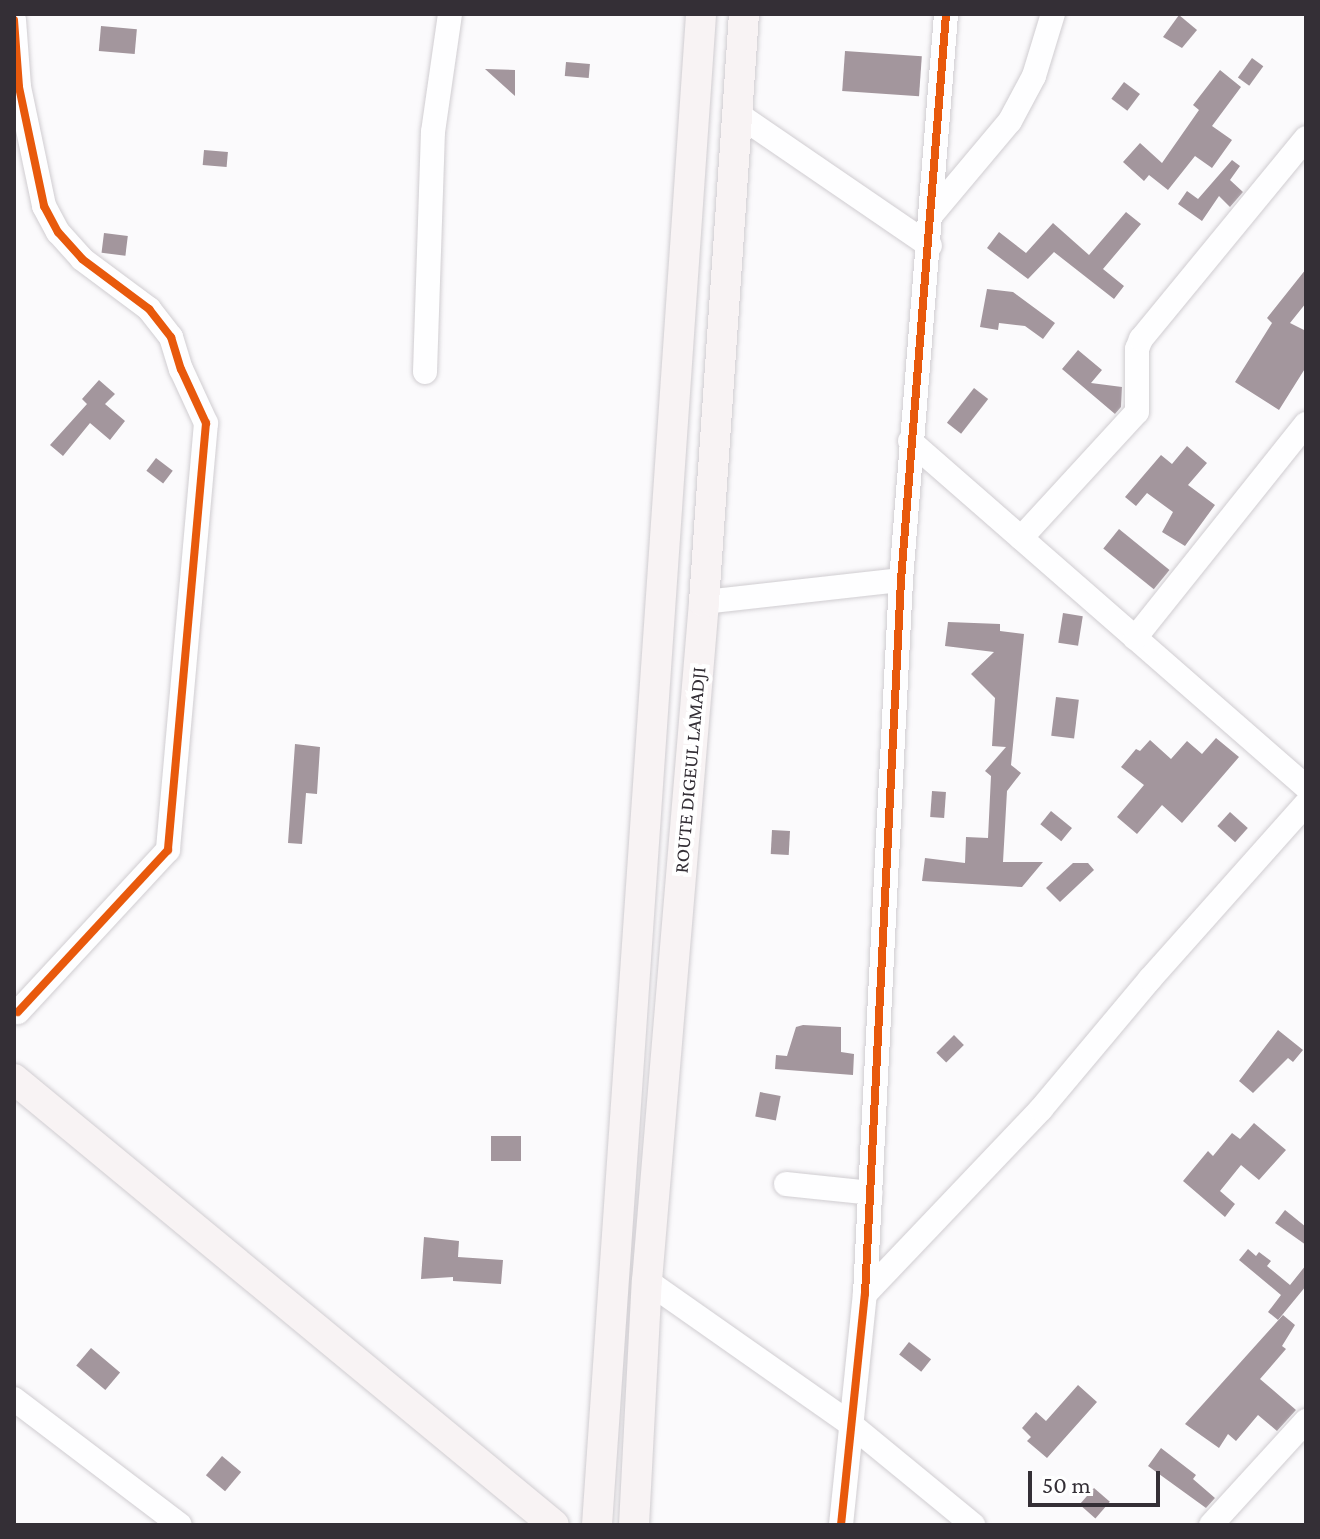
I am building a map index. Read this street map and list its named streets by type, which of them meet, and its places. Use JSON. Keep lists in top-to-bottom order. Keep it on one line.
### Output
{"streets":{"main road":["ROUTE DIGEUL LAMADJI"]},"scale_bar":"50 m"}
